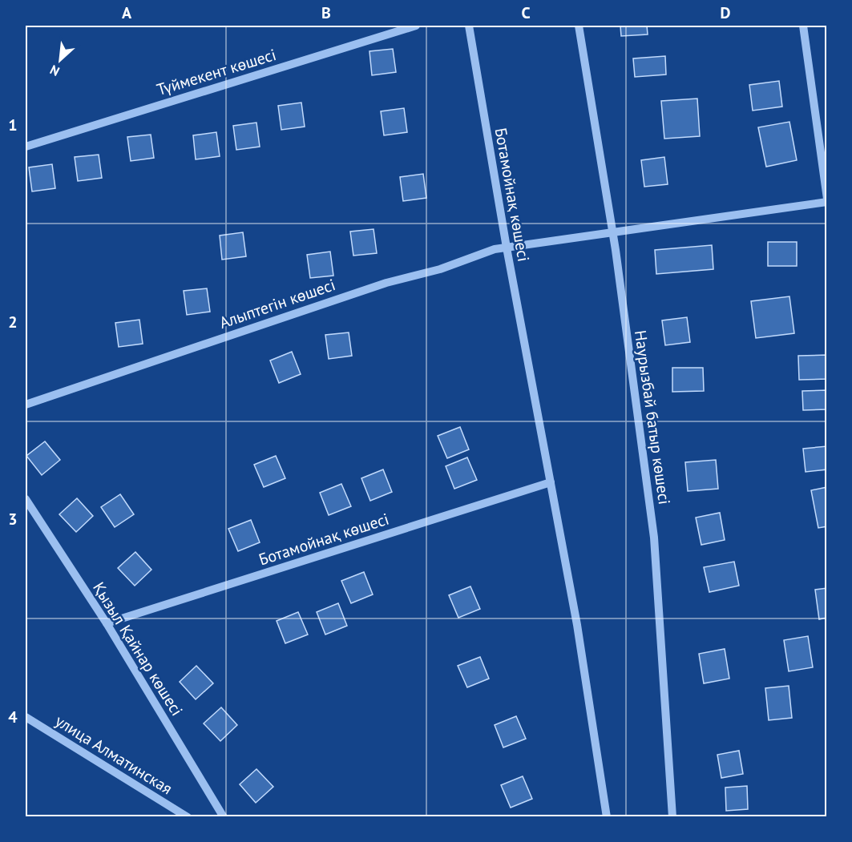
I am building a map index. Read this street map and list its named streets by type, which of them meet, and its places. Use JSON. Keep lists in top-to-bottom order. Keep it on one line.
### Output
{"streets":{"street":["Түймекент көшесі","Ботамойнақ көшесі","Алыптегін көшесі","Наурызбай батыр көшесі","Қызыл Қайнар көшесі","улица Алматинская"]},"crossings":[["Ботамойнақ көшесі","Алыптегін көшесі"],["Ботамойнақ көшесі","Қызыл Қайнар көшесі"],["Алыптегін көшесі","Наурызбай батыр көшесі"]],"north":"bottom left","grid":{"columns":["A","B","C","D"],"rows":["1","2","3","4"]}}
